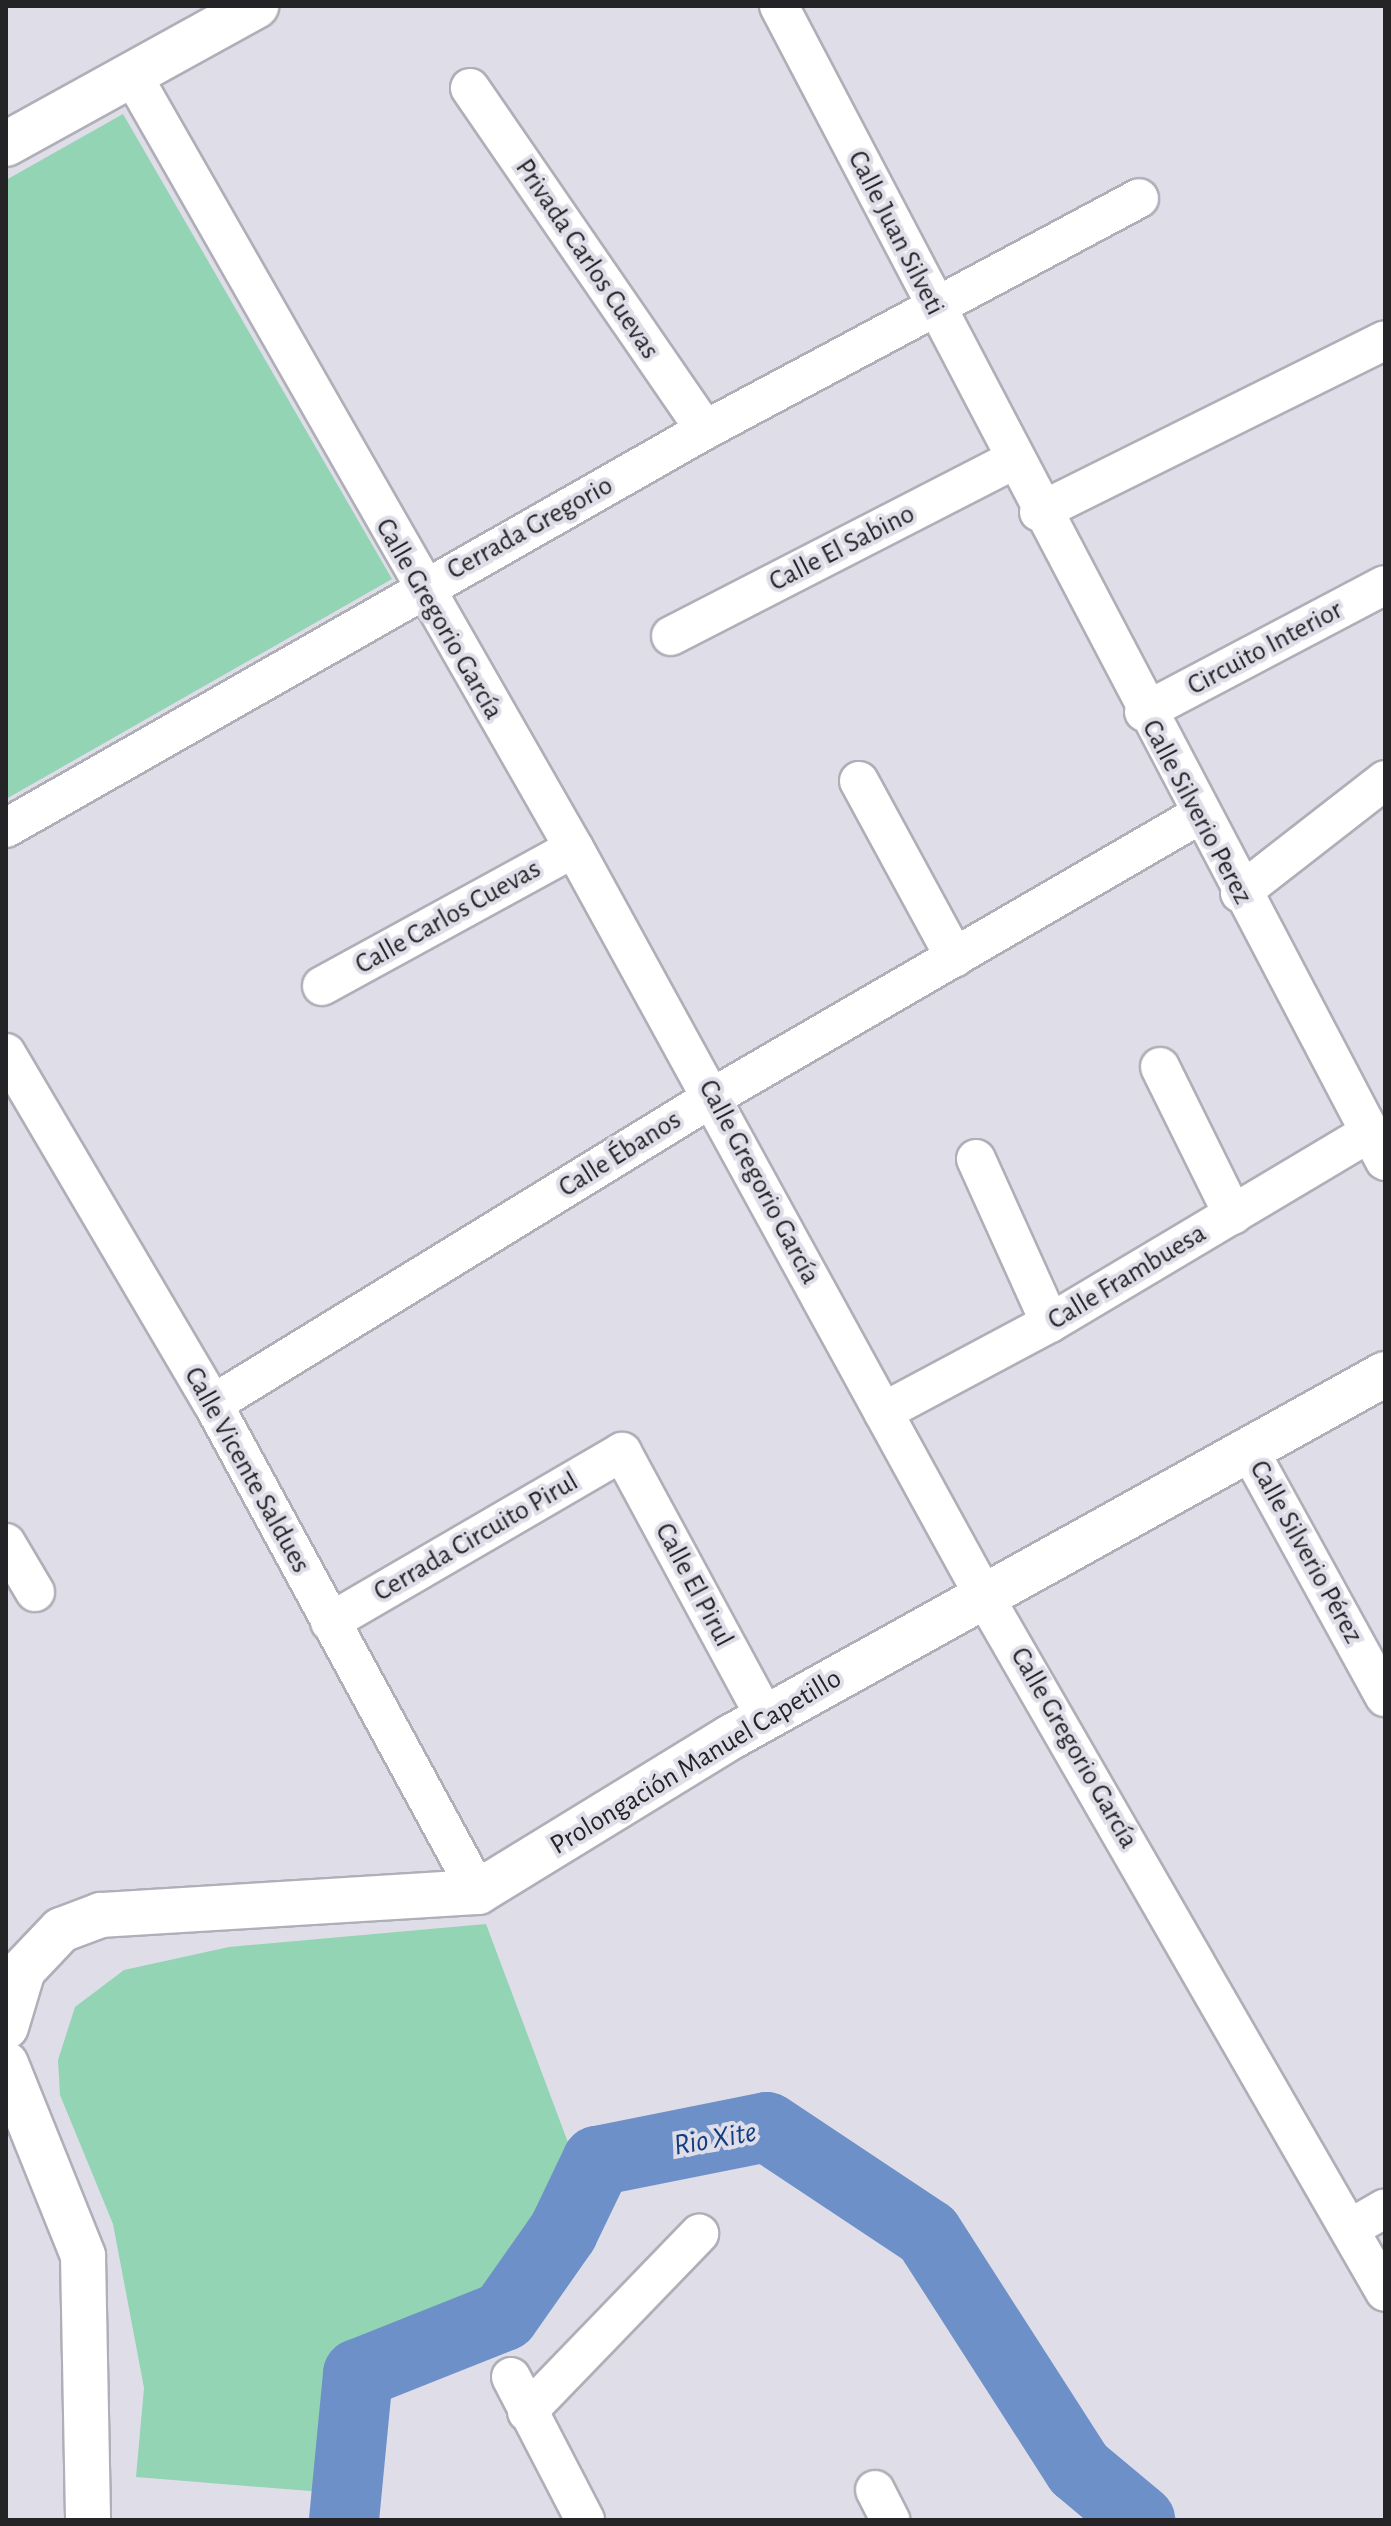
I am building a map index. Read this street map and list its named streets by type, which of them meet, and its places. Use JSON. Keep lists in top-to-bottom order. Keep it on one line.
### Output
{"streets":{"street":["Calle Juan Silveti","Privada Carlos Cuevas","Cerrada Gregorio","Calle El Sabino","Calle Gregorio García","Circuito Interior","Calle Silverio Perez","Calle Carlos Cuevas","Calle Ébanos","Calle Frambuesa","Calle Vicente Saldues","Cerrada Circuito Pirul","Calle Silverio Pérez","Calle El Pirul","Prolongación Manuel Capetillo"]},"crossings":[["Calle Juan Silveti","Cerrada Gregorio"],["Calle Juan Silveti","Calle El Sabino"],["Calle Juan Silveti","Calle Silverio Perez"],["Privada Carlos Cuevas","Cerrada Gregorio"],["Cerrada Gregorio","Calle Gregorio García"],["Calle El Sabino","Calle Silverio Perez"],["Calle Gregorio García","Calle Carlos Cuevas"],["Calle Gregorio García","Calle Ébanos"],["Calle Gregorio García","Calle Frambuesa"],["Calle Gregorio García","Prolongación Manuel Capetillo"],["Circuito Interior","Calle Silverio Perez"],["Calle Silverio Perez","Calle Ébanos"],["Calle Silverio Perez","Calle Frambuesa"],["Calle Ébanos","Calle Vicente Saldues"],["Calle Vicente Saldues","Cerrada Circuito Pirul"],["Calle Vicente Saldues","Prolongación Manuel Capetillo"],["Cerrada Circuito Pirul","Calle El Pirul"],["Calle Silverio Pérez","Prolongación Manuel Capetillo"],["Calle El Pirul","Prolongación Manuel Capetillo"]],"water":["Rio Xite"]}
